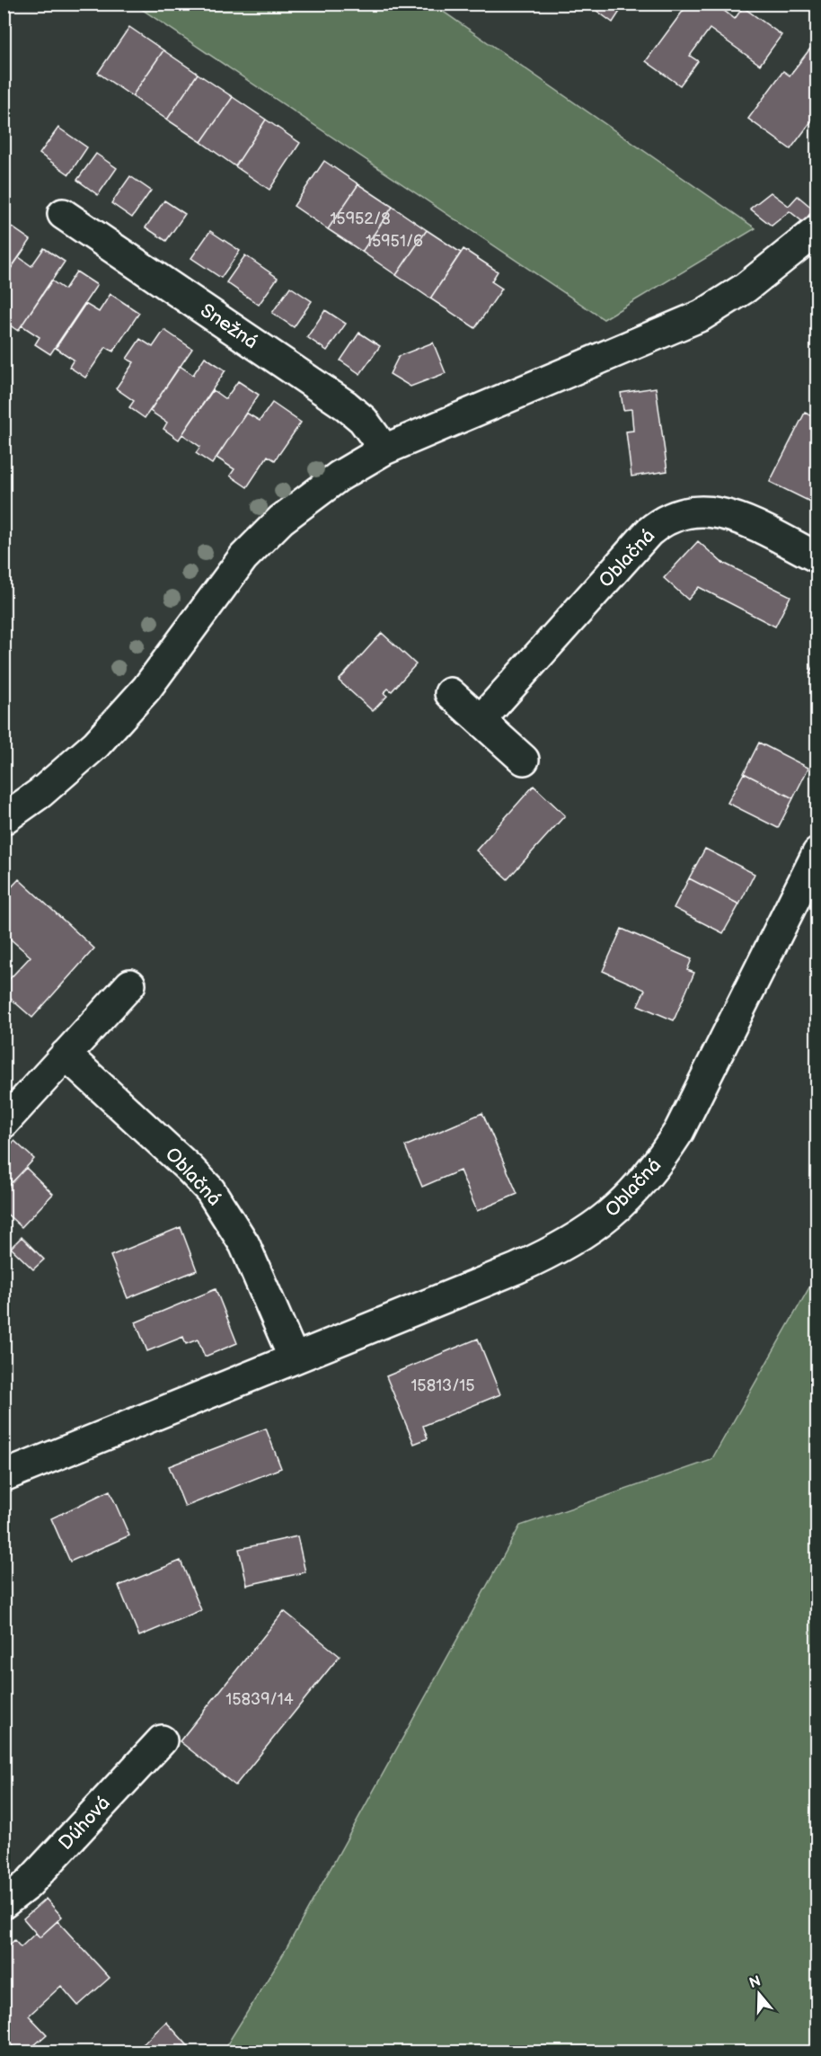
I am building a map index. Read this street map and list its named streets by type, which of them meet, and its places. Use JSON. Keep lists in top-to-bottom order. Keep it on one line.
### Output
{"streets":{"street":["Snežná","Oblačná","Dúhová"]},"house_numbers":["15952/8","15951/6","15813/15","15839/14"],"north":"top"}
